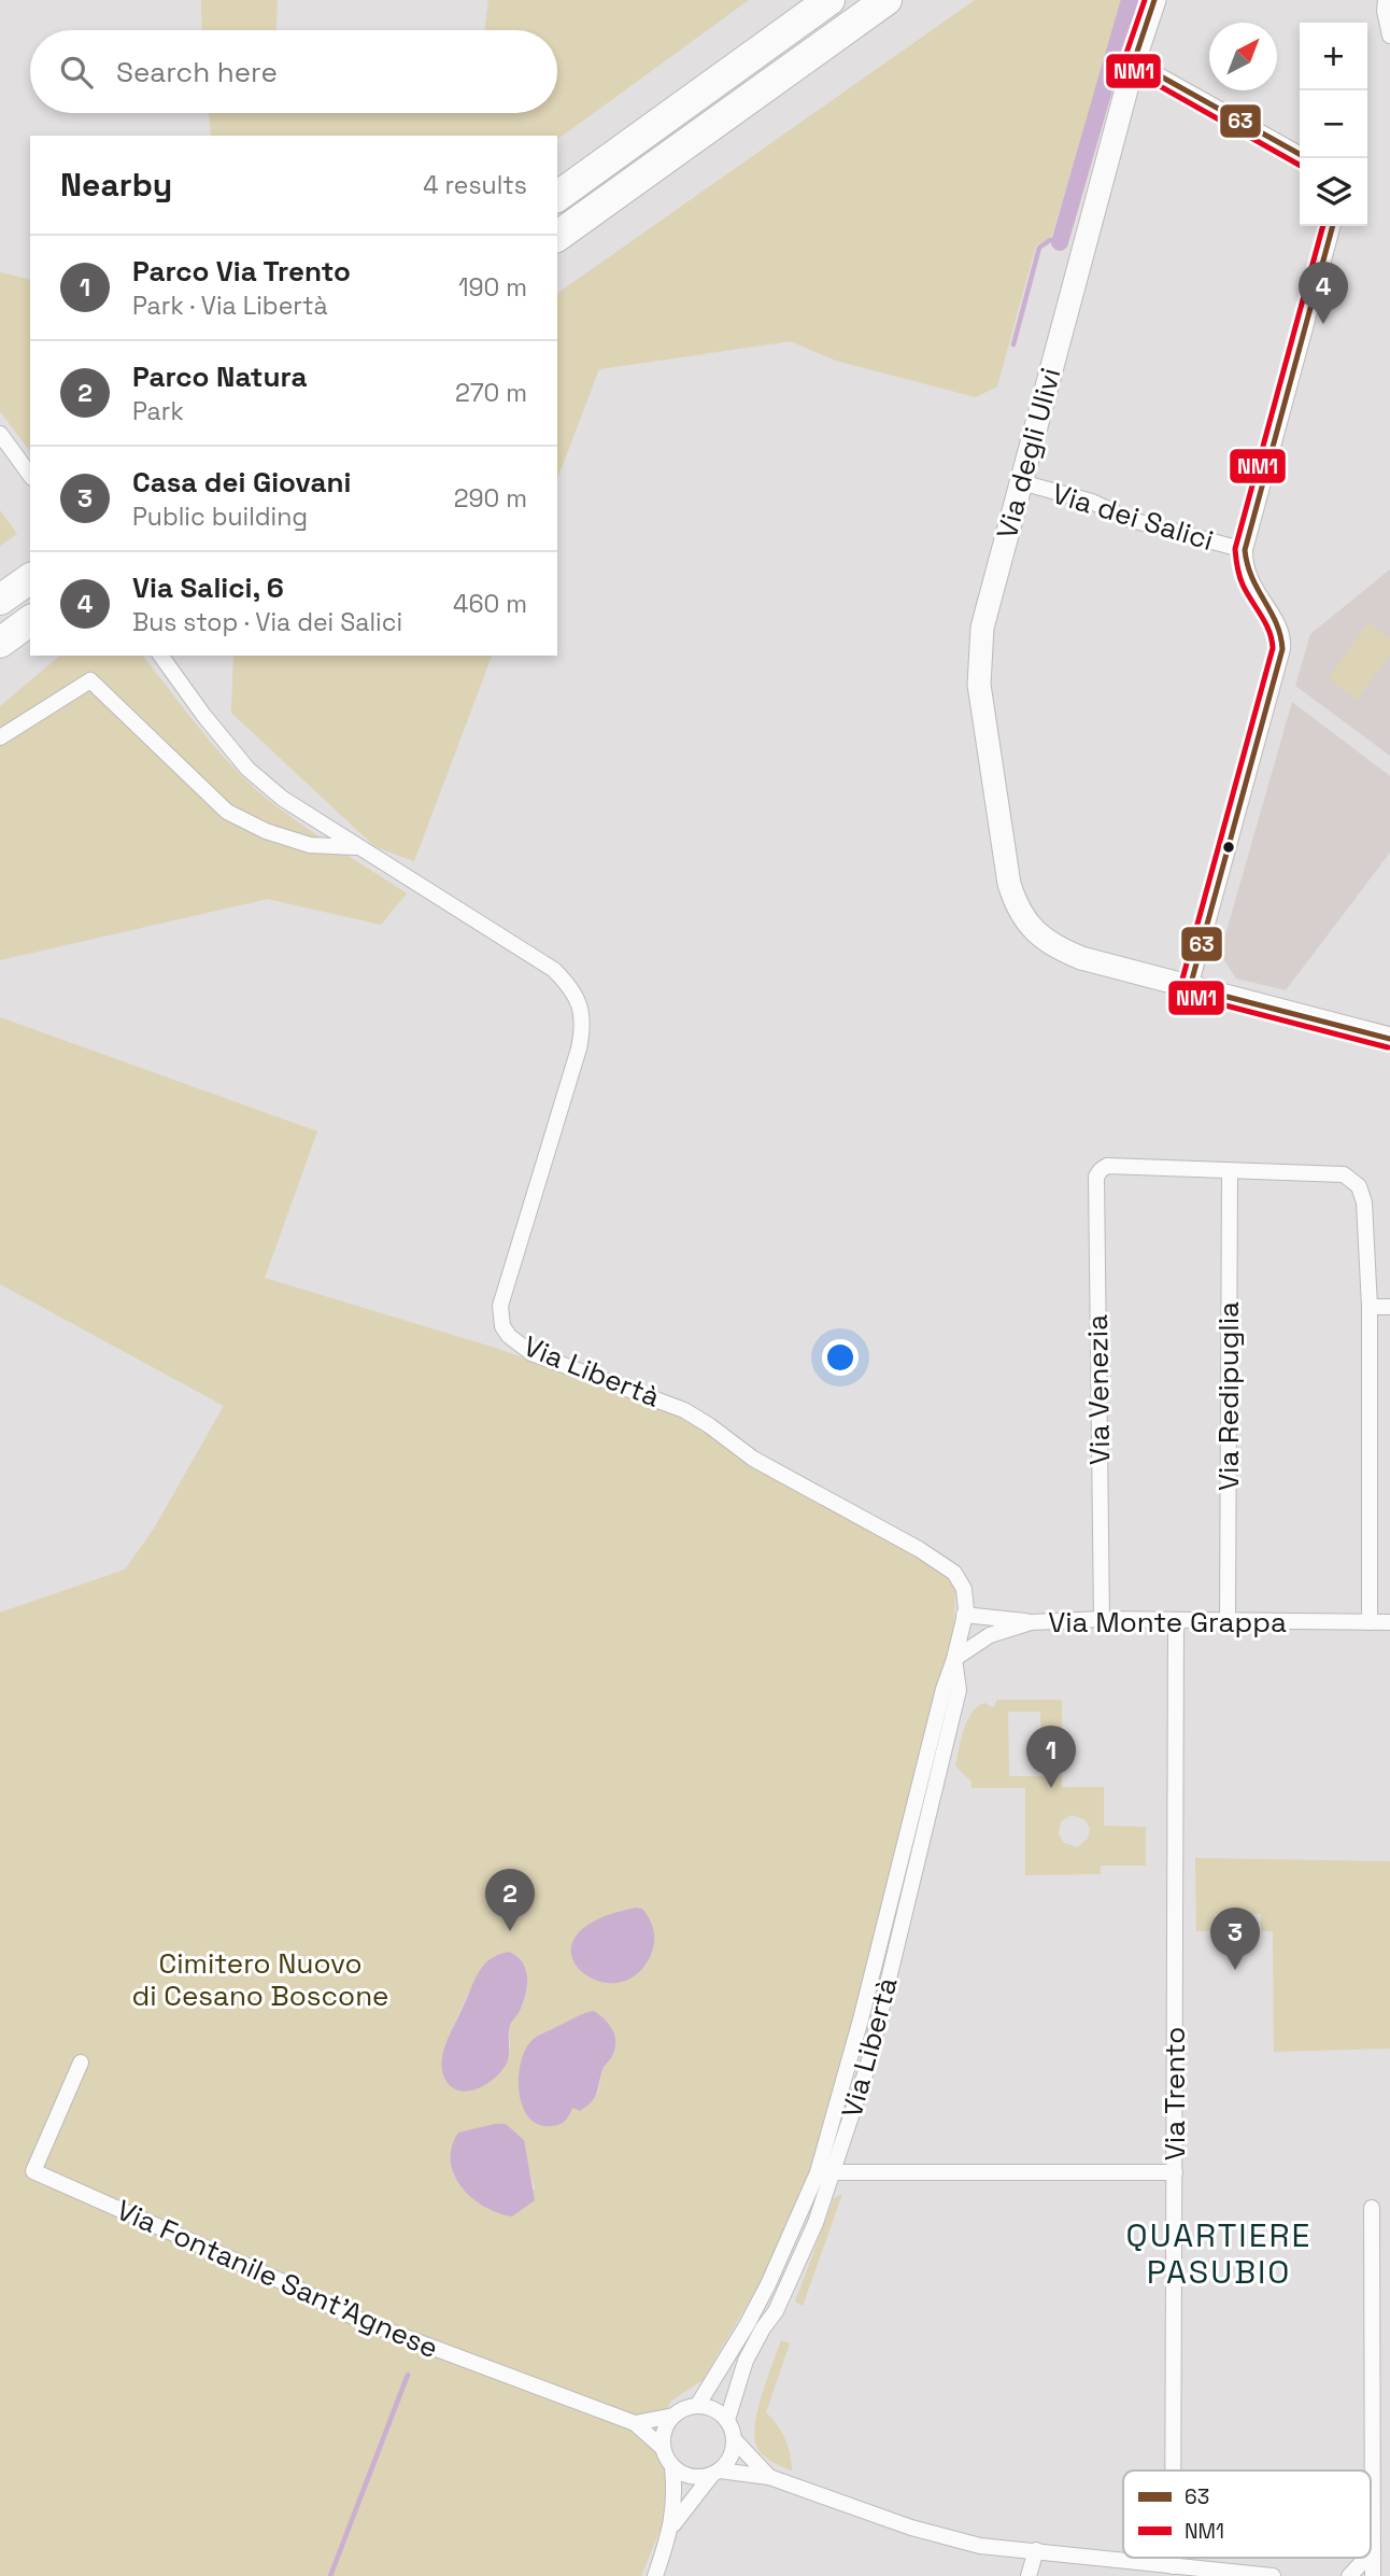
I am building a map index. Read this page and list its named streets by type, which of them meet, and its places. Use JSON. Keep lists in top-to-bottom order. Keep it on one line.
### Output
{"streets":{"street":["Via degli Ulivi","Via dei Salici","Via Libertà","Via Venezia","Via Redipuglia","Via Monte Grappa","Via Trento","Via Fontanile Sant'Agnese"]},"crossings":[["Via degli Ulivi","Via dei Salici"],["Via Libertà","Via Monte Grappa"],["Via Venezia","Via Redipuglia"],["Via Venezia","Via Monte Grappa"],["Via Redipuglia","Via Monte Grappa"],["Via Monte Grappa","Via Trento"]],"districts":["QUARTIERE PASUBIO"],"parks":["Cimitero Nuovo di Cesano Boscone"],"lines":["transit line 63","transit line NM1"],"legend":["63","NM1"],"north":"top right","page":{"map_buttons":["+","−"],"search":"Search here","heading":["Nearby","4 results"],"list":[{"mark":"1","name":"Parco Via Trento","note":"Park · Via Libertà","value":"190 m"},{"mark":"2","name":"Parco Natura","note":"Park","value":"270 m"},{"mark":"3","name":"Casa dei Giovani","note":"Public building","value":"290 m"},{"mark":"4","name":"Via Salici, 6","note":"Bus stop · Via dei Salici","value":"460 m"}],"pins":["4","1","2","3"]}}
